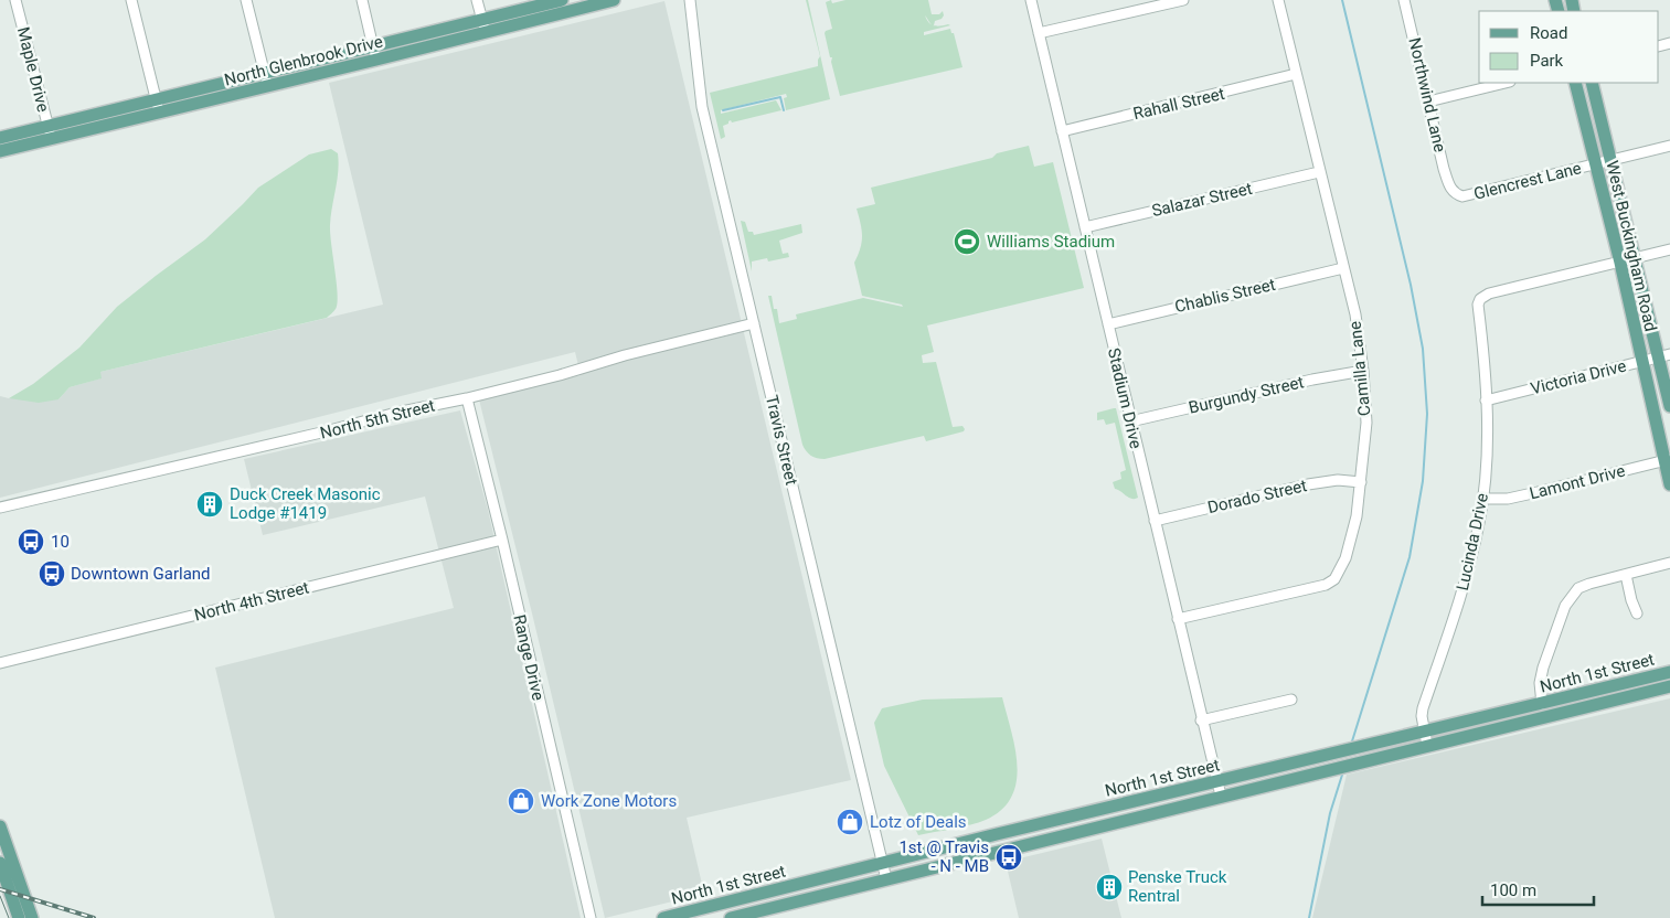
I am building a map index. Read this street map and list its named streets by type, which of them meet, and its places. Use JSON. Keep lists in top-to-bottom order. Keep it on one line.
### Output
{"streets":{"main road":["North Glenbrook Drive","West Buckingham Road","North 1st Street"],"street":["Maple Drive","Northwind Lane","Rahall Street","Glencrest Lane","Salazar Street","Chablis Street","Camilla Lane","Victoria Drive","Burgundy Street","Stadium Drive","North 5th Street","Travis Street","Lamont Drive","Dorado Street","Lucinda Drive","North 4th Street","Range Drive"]},"crossings":[["North Glenbrook Drive","Maple Drive"],["Northwind Lane","Glencrest Lane"],["Rahall Street","Camilla Lane"],["Rahall Street","Stadium Drive"],["Glencrest Lane","West Buckingham Road"],["Salazar Street","Camilla Lane"],["Salazar Street","Stadium Drive"],["West Buckingham Road","Victoria Drive"],["West Buckingham Road","Lamont Drive"],["West Buckingham Road","Lucinda Drive"],["Chablis Street","Camilla Lane"],["Chablis Street","Stadium Drive"],["Camilla Lane","Burgundy Street"],["Camilla Lane","Stadium Drive"],["Camilla Lane","Dorado Street"],["Victoria Drive","Lucinda Drive"],["Burgundy Street","Stadium Drive"],["Stadium Drive","Dorado Street"],["Stadium Drive","North 1st Street"],["North 5th Street","Travis Street"],["North 5th Street","Range Drive"],["Travis Street","North 1st Street"],["Lamont Drive","Lucinda Drive"],["Lucinda Drive","North 1st Street"],["North 4th Street","Range Drive"]],"places":{"sports":["Williams Stadium"],"building":["Duck Creek Masonic Lodge #1419","Penske Truck Rentral"],"bus stop":["10","Downtown Garland","1st @ Travis - N - MB"],"shop":["Work Zone Motors","Lotz of Deals"]},"legend":["Road","Park"],"scale_bar":"100 m"}
